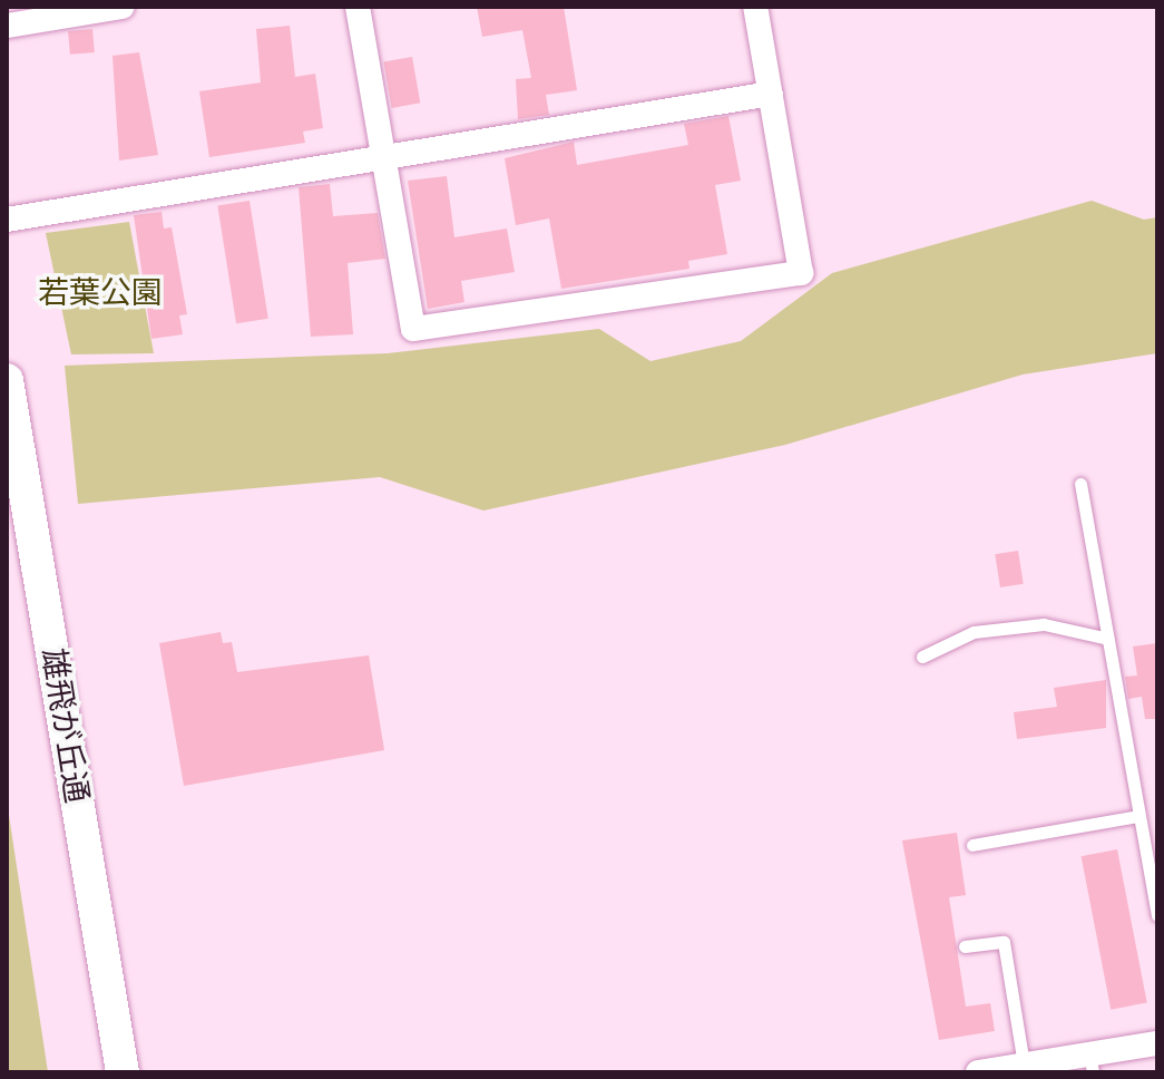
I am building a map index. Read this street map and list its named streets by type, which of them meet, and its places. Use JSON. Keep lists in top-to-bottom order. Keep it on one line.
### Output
{"streets":{"street":["雄飛が丘通"]},"parks":["若葉公園"]}
